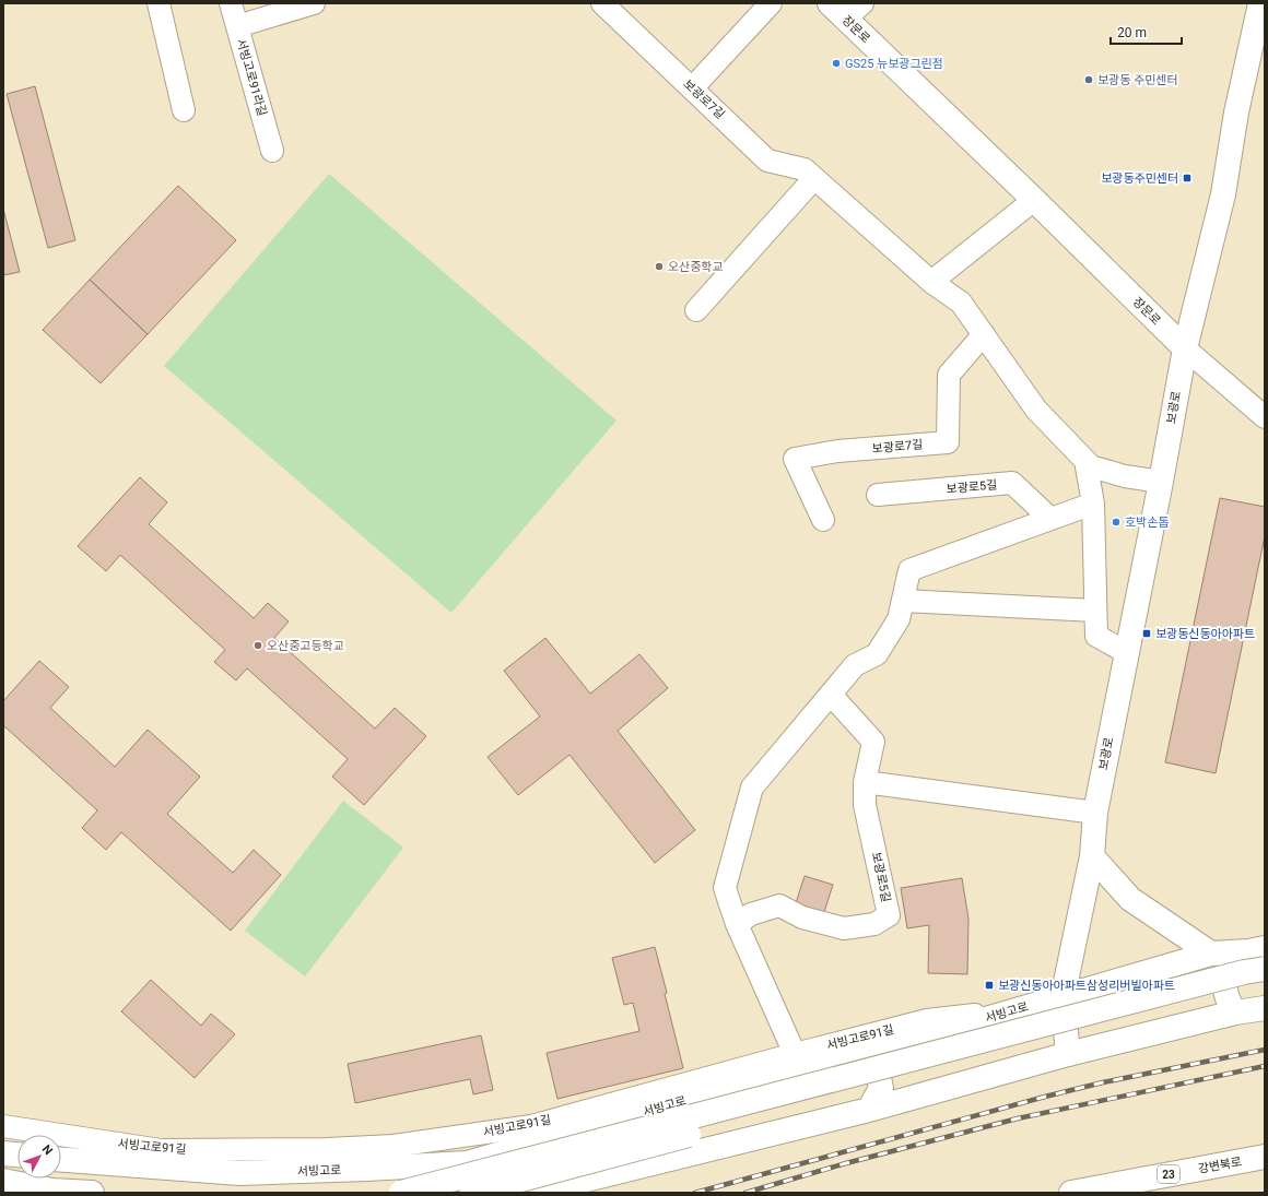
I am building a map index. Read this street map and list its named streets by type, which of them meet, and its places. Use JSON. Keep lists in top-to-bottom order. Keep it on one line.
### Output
{"streets":{"main road":["장문로","보광로","서빙고로","강변북로","23"],"street":["서빙고로91라길","보광로7길","보광로5길","서빙고로91길"]},"crossings":[["장문로","보광로"],["보광로7길","보광로"],["보광로","서빙고로"],["서빙고로","서빙고로91길"]],"places":{"other":["GS25 뉴보광그린점","보광동 주민센터","오산중학교","호박손톱","오산중고등학교"],"transit":["보광동주민센터","보광동신동아아파트","보광신동아아파트삼성리버빌아파트"]},"scale_bar":"20 m","north":"top right"}
